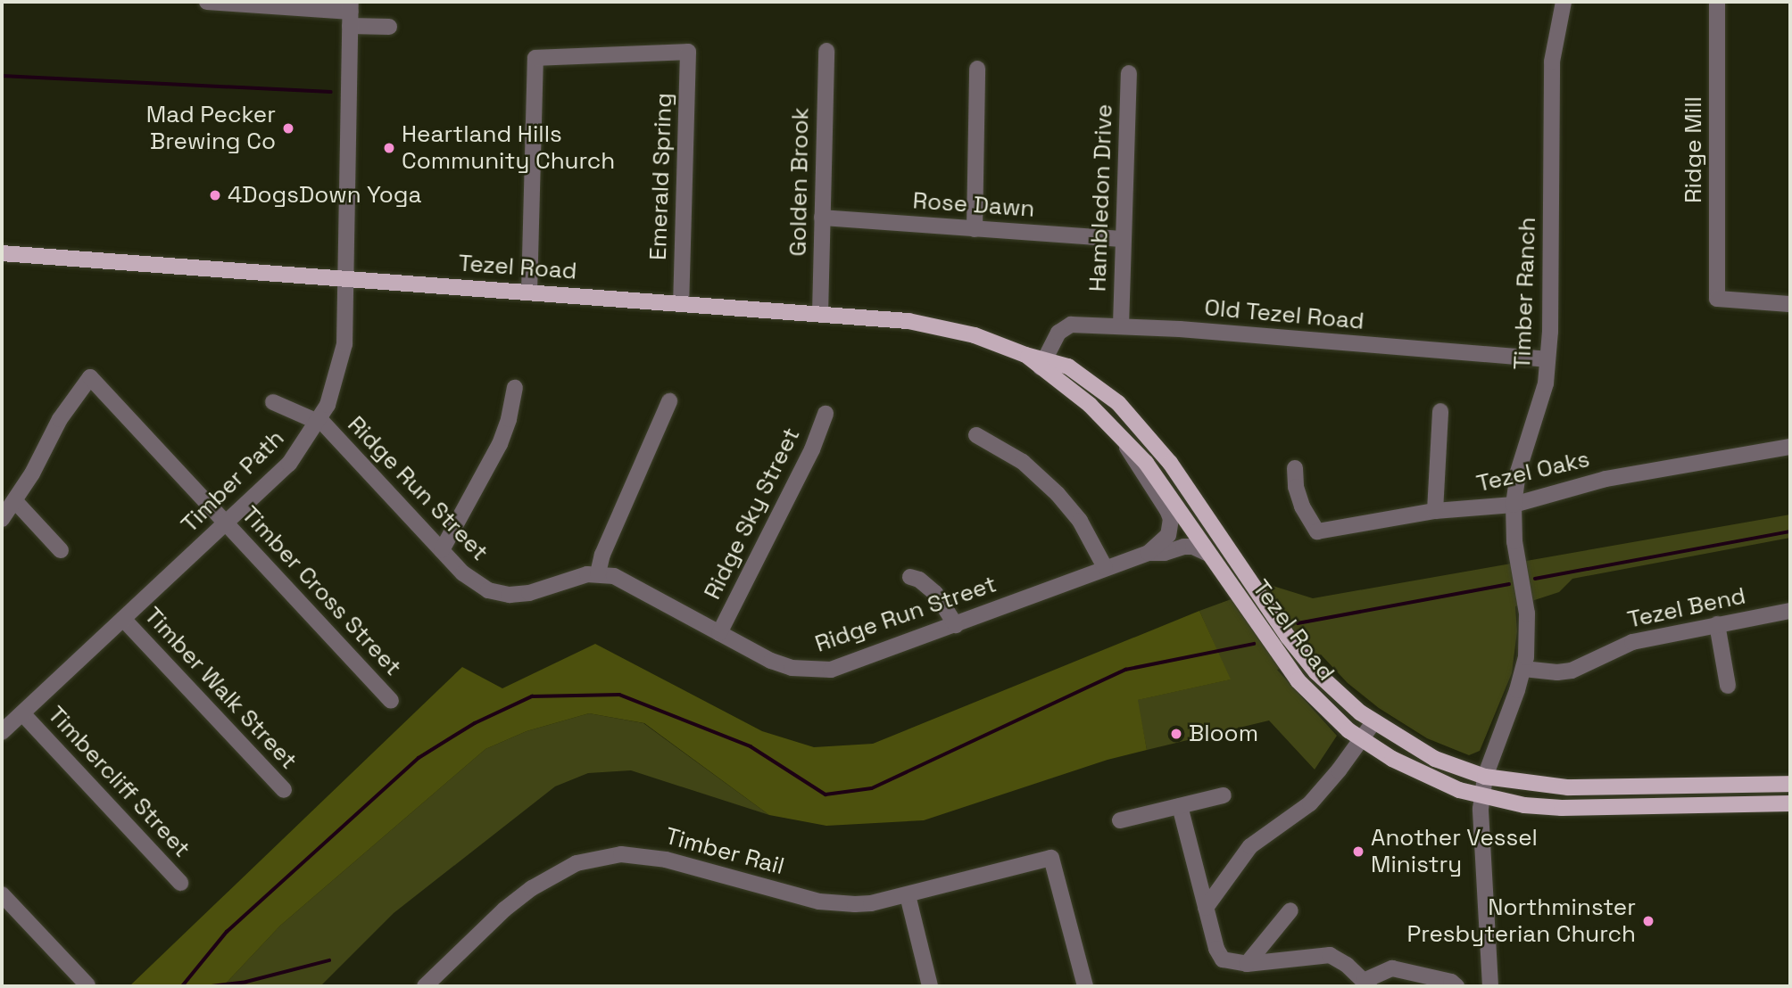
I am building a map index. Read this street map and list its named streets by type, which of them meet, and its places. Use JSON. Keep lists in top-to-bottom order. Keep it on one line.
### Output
{"streets":{"main road":["Tezel Road"],"street":["Ridge Mill","Emerald Spring","Golden Brook","Hambledon Drive","Rose Dawn","Timber Ranch","Old Tezel Road","Tezel Oaks","Timber Path","Ridge Run Street","Ridge Sky Street","Timber Cross Street","Tezel Bend","Timber Walk Street","Timbercliff Street","Timber Rail"]},"crossings":[["Emerald Spring","Tezel Road"],["Golden Brook","Rose Dawn"],["Golden Brook","Tezel Road"],["Hambledon Drive","Rose Dawn"],["Hambledon Drive","Old Tezel Road"],["Tezel Road","Timber Ranch"],["Tezel Road","Old Tezel Road"],["Tezel Road","Timber Path"],["Tezel Road","Ridge Run Street"],["Timber Ranch","Old Tezel Road"],["Timber Ranch","Tezel Oaks"],["Timber Ranch","Tezel Bend"],["Timber Path","Ridge Run Street"],["Timber Path","Timber Cross Street"],["Timber Path","Timber Walk Street"],["Timber Path","Timbercliff Street"],["Ridge Run Street","Ridge Sky Street"]],"places":["Mad Pecker Brewing Co","Heartland Hills Community Church","4DogsDown Yoga","Bloom","Another Vessel Ministry","Northminster Presbyterian Church"]}
